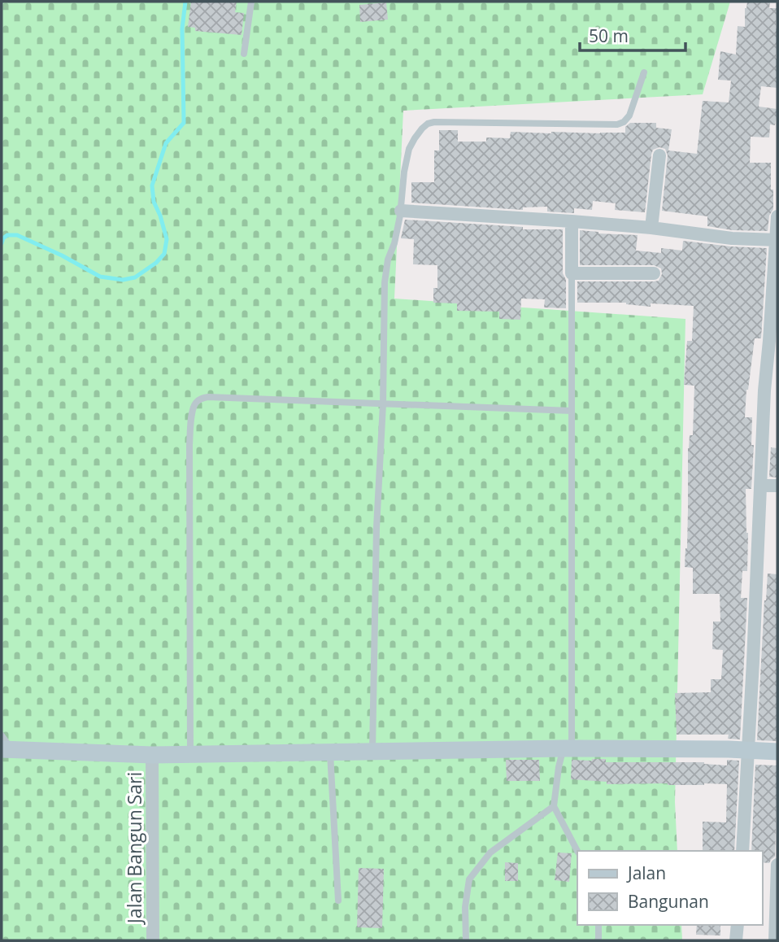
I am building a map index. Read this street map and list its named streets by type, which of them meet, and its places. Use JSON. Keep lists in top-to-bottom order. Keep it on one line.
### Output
{"streets":{"street":["Jalan Bangun Sari"]},"legend":["Jalan","Bangunan"],"scale_bar":"50 m"}
